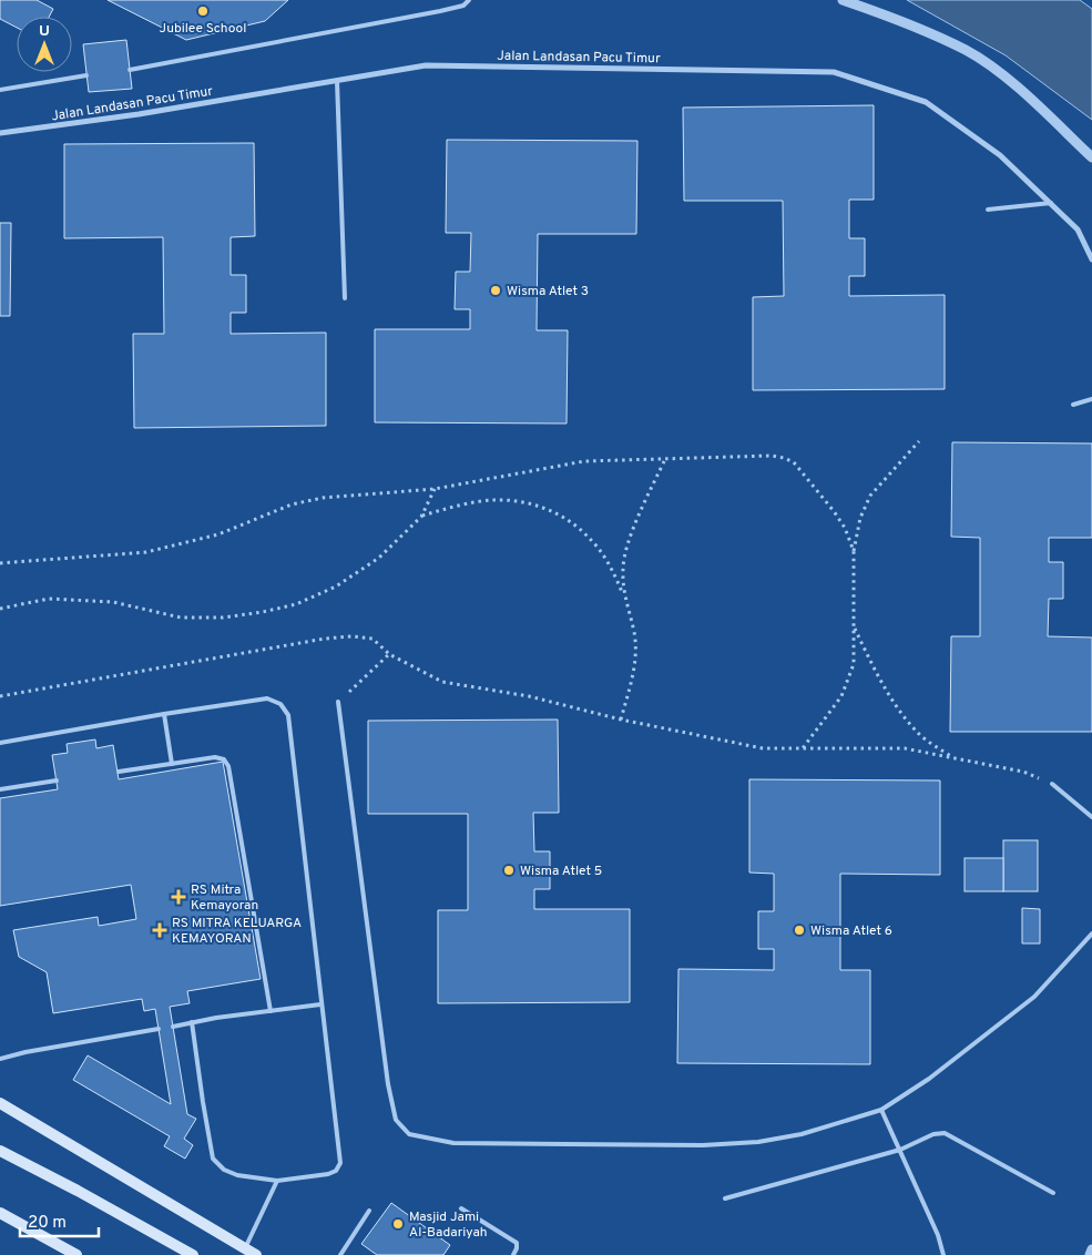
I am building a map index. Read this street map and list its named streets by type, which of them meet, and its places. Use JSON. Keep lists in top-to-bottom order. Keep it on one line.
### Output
{"streets":{"street":["Jalan Landasan Pacu Timur"]},"places":{"other":["Jubilee School","Wisma Atlet 3","Wisma Atlet 5","Wisma Atlet 6","Masjid Jami Al-Badariyah"],"health":["RS Mitra Kemayoran","RS MITRA KELUARGA KEMAYORAN"]},"scale_bar":"20 m","north":"top"}
